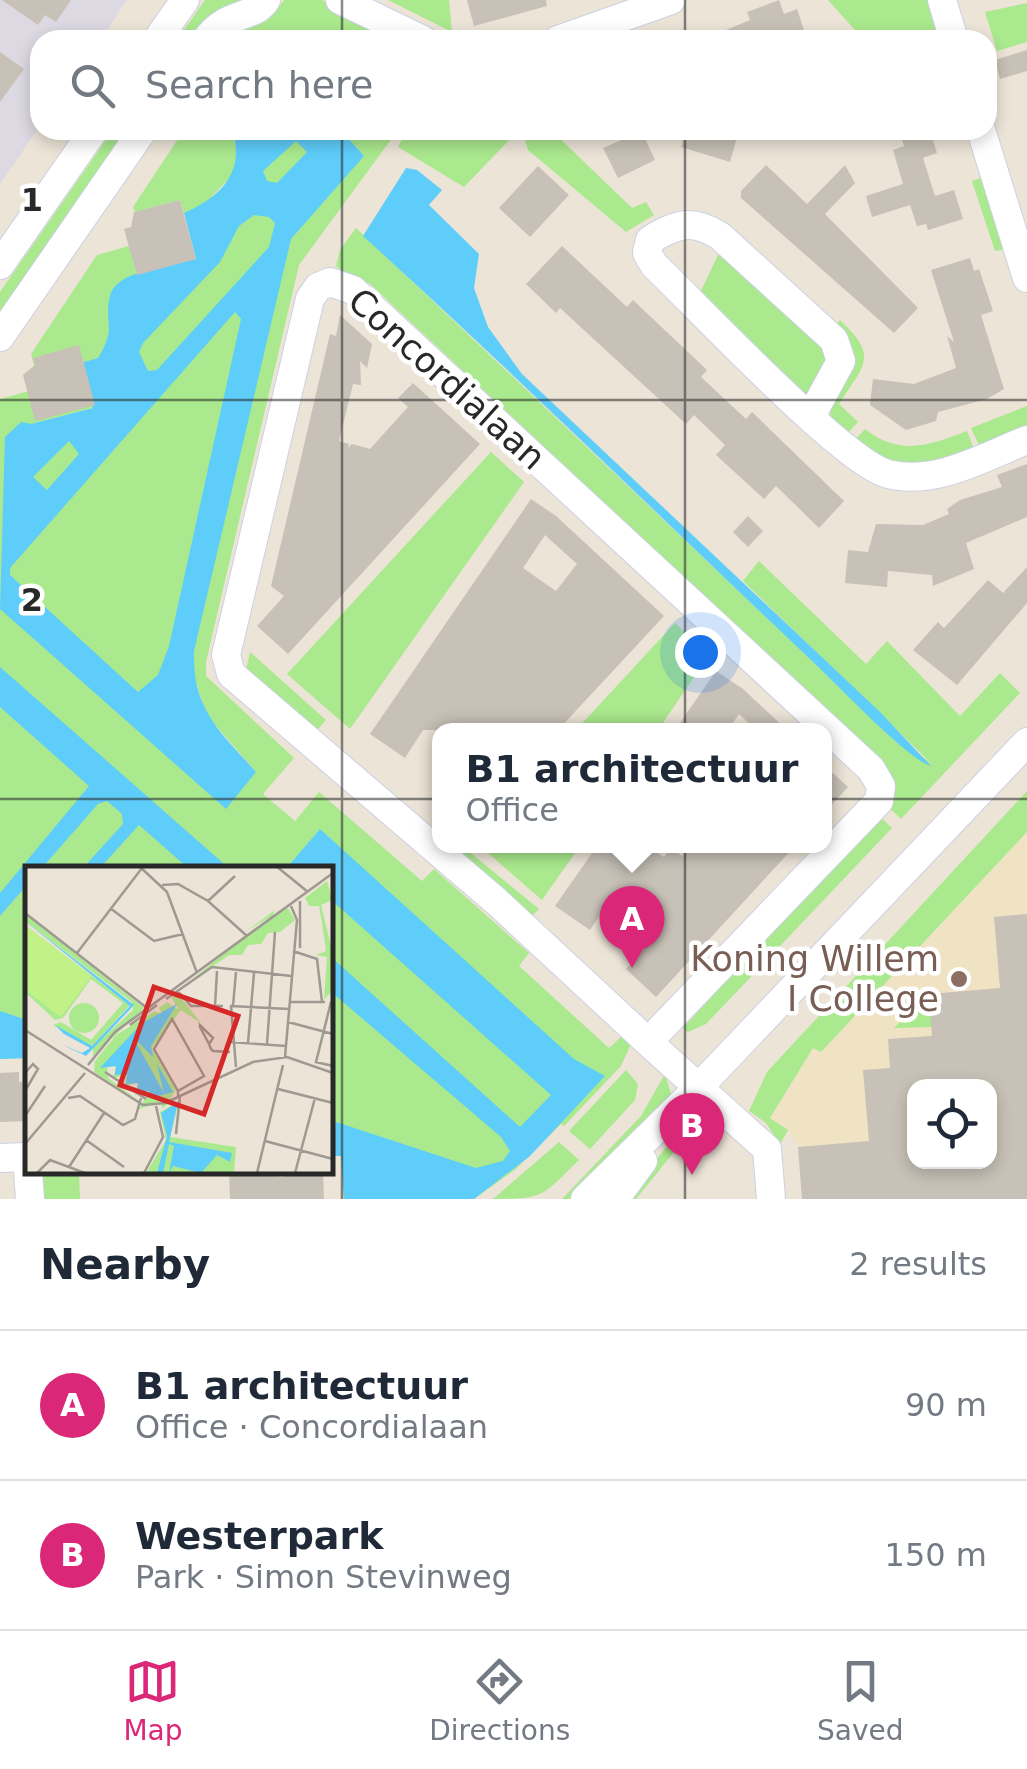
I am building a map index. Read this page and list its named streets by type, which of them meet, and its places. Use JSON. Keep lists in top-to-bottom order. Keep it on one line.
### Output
{"streets":{"street":["Concordialaan"]},"places":["Koning Willem I College"],"page":{"search":"Search here","popup":["B1 architectuur","Office"],"pins":["A","B"],"heading":["Nearby","2 results"],"list":[{"mark":"A","name":"B1 architectuur","note":"Office · Concordialaan","value":"90 m"},{"mark":"B","name":"Westerpark","note":"Park · Simon Stevinweg","value":"150 m"}],"nav":["Map","Directions","Saved"]},"grid":{"rows":["1","2"]}}
